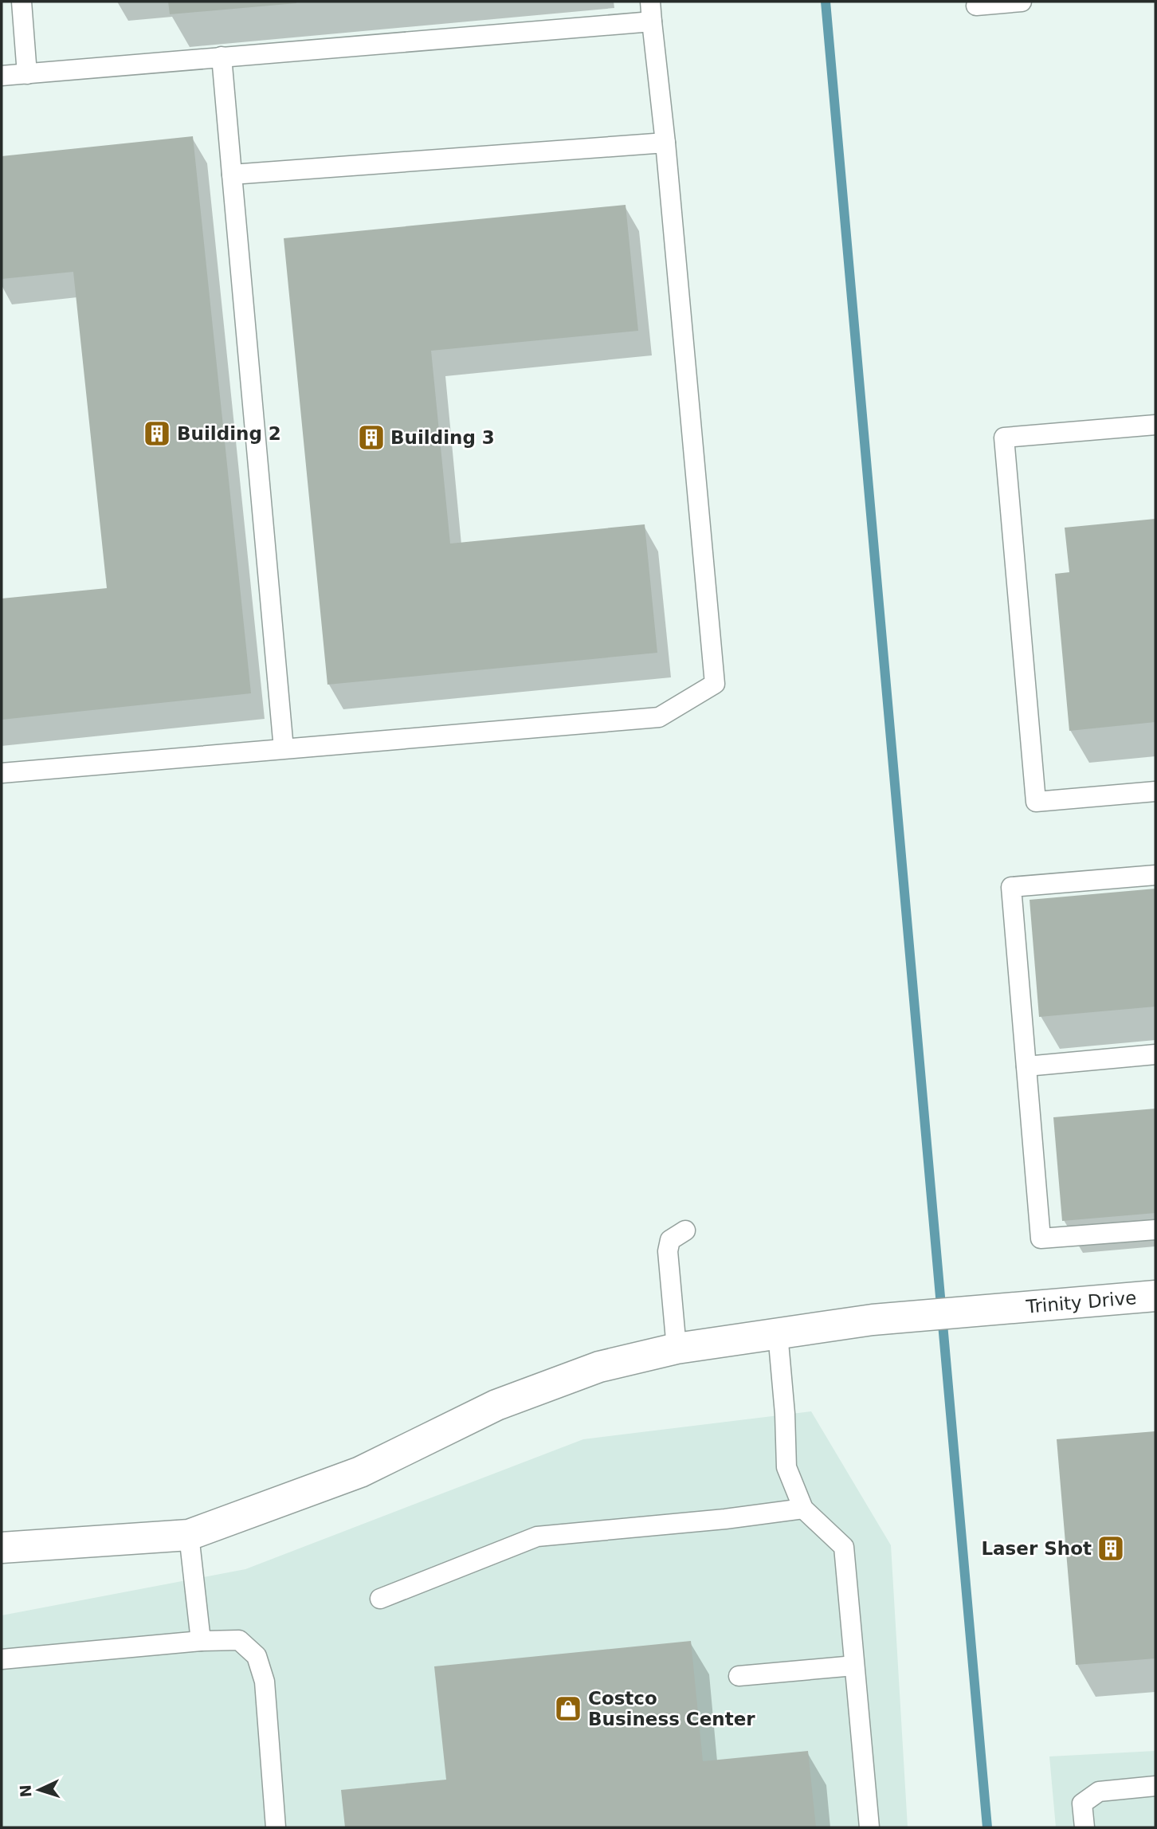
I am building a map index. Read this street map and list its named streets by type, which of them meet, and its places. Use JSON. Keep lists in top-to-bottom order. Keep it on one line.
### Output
{"streets":{"street":["Trinity Drive"]},"places":{"building":["Building 2","Building 3","Laser Shot"],"shop":["Costco Business Center"]},"north":"left"}
